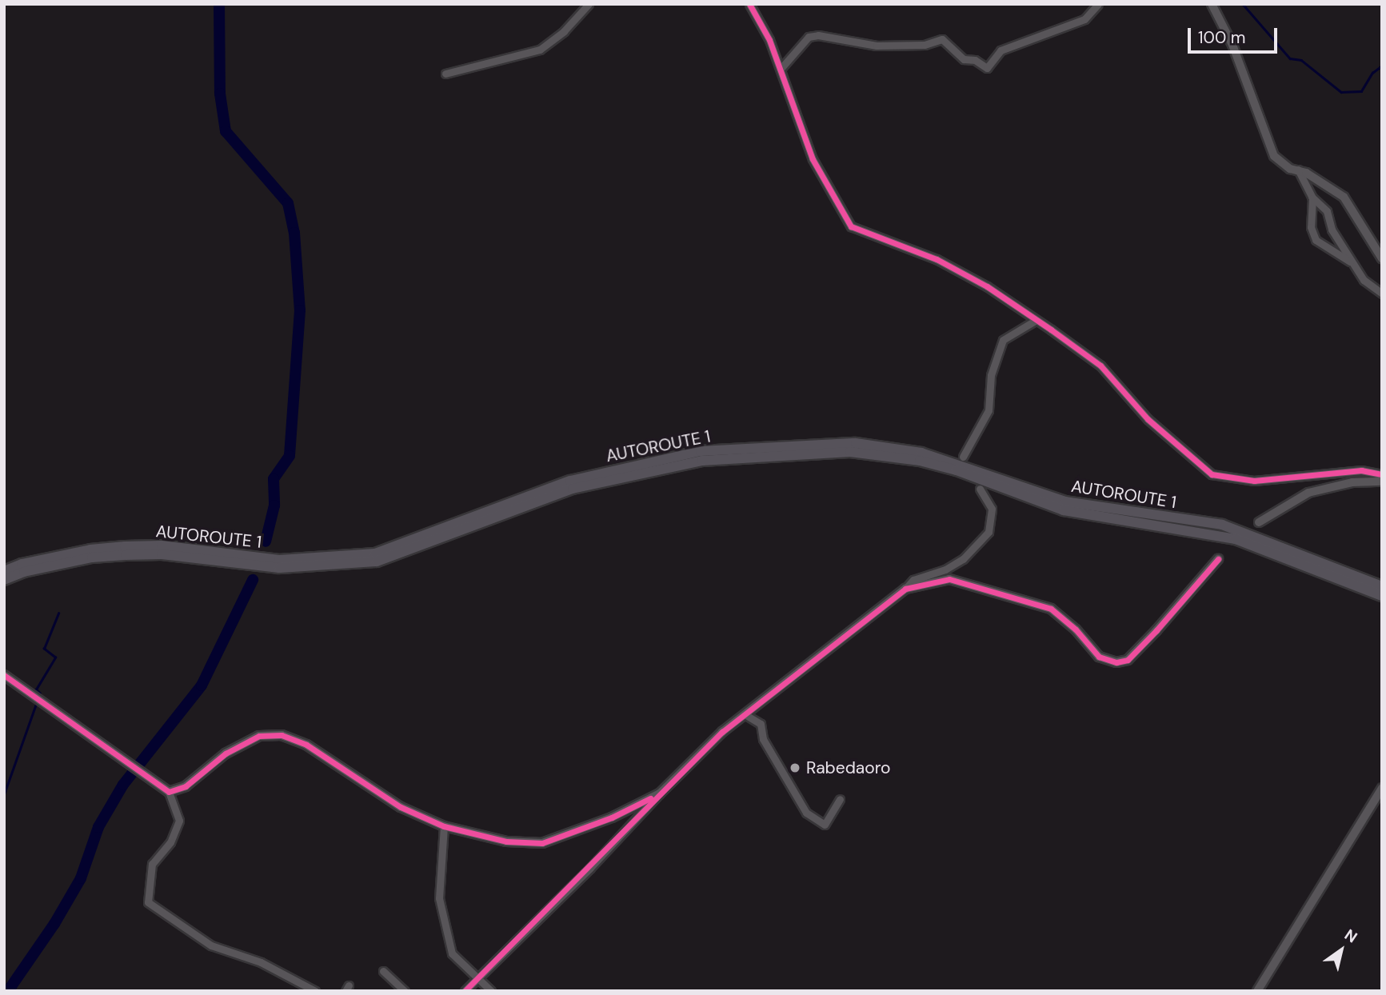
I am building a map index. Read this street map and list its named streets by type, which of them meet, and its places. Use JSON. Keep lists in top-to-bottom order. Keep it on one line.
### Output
{"streets":{"main road":["AUTOROUTE 1"]},"places":["Rabedaoro"],"scale_bar":"100 m","north":"top right"}
